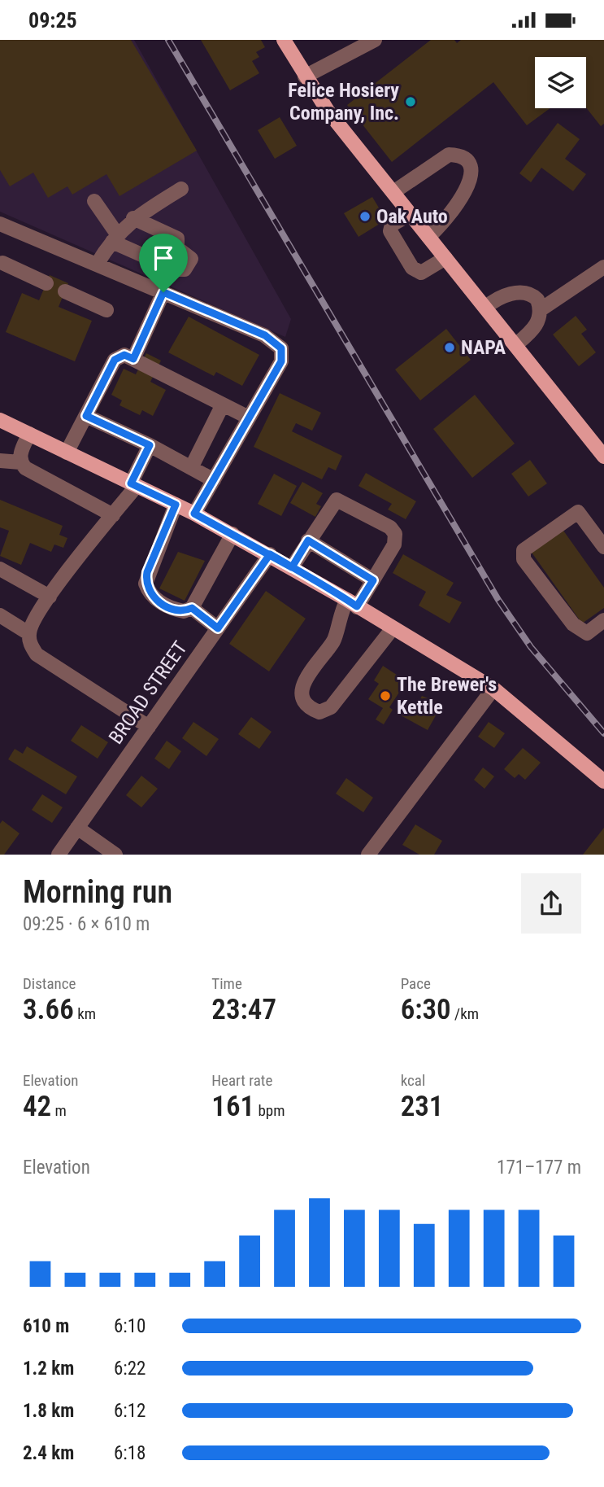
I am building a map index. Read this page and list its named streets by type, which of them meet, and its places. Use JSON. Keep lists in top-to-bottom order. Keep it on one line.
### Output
{"streets":{"street":["BROAD STREET"]},"places":["Felice Hosiery Company, Inc.","Oak Auto","NAPA","The Brewer's Kettle"],"page":{"status":"09:25","heading":["Morning run","09:25 · 6 × 610 m"],"stats":[["Distance","3.66 km"],["Time","23:47"],["Pace","6:30 /km"],["Elevation","42 m"],["Heart rate","161 bpm"],["kcal","231"]],"chart":["Elevation","171–177 m"],"list":[{"name":"610 m","note":"6:10"},{"name":"1.2 km","note":"6:22"},{"name":"1.8 km","note":"6:12"},{"name":"2.4 km","note":"6:18"}]}}
